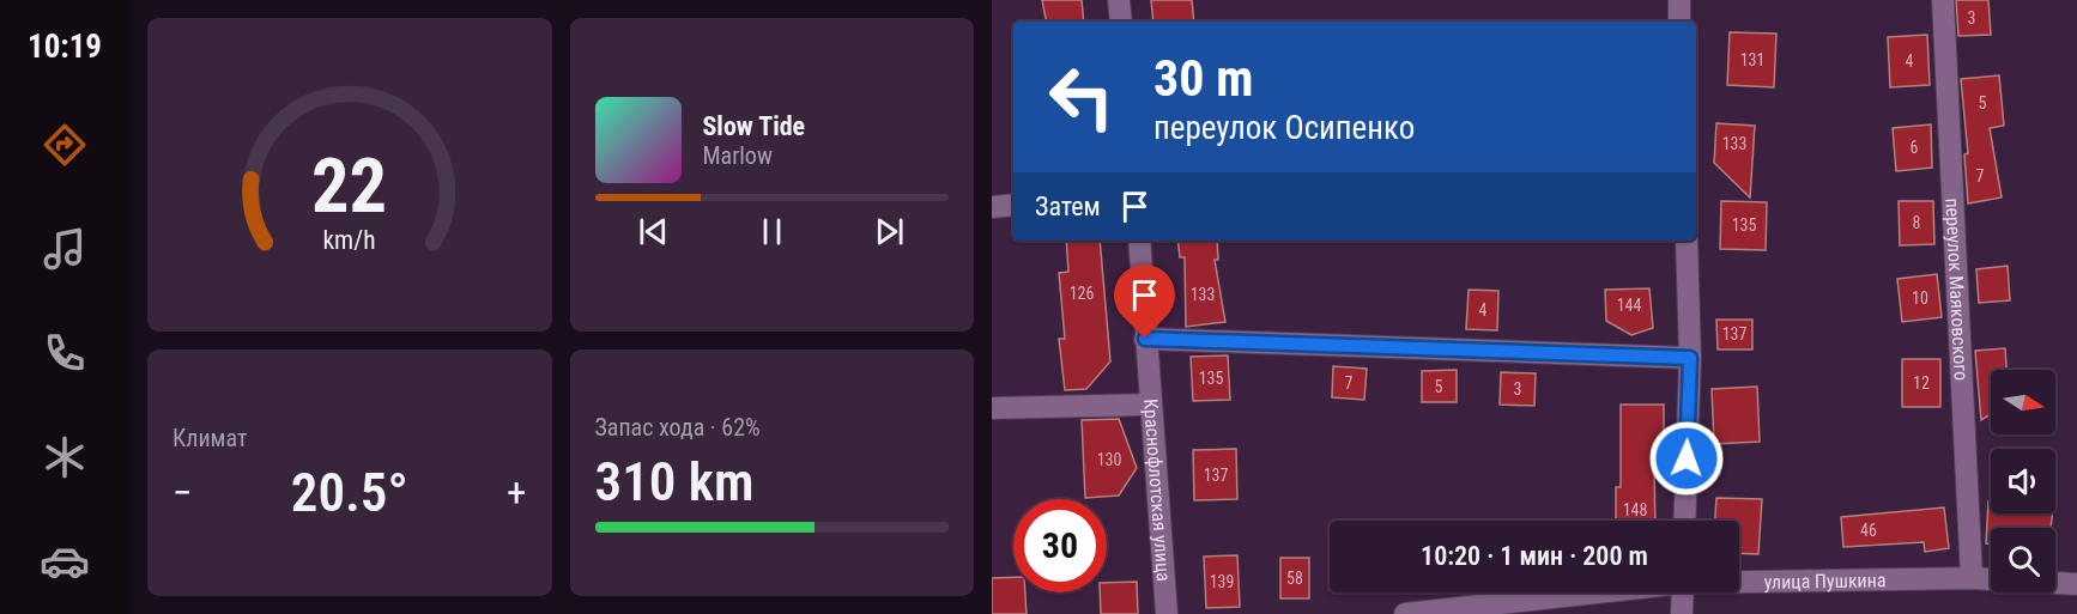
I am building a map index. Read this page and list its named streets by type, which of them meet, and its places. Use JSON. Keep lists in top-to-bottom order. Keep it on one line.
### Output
{"streets":{"street":["переулок Маяковского","Краснофлотская улица","улица Пушкина"]},"crossings":[["переулок Маяковского","улица Пушкина"]],"house_numbers":["3","131","4","5","133","6","7","8","135","126","133","10","144","4","137","135","7","12","5","3","130","137","148","46","58","139"],"north":"right","page":{"tabs":"10:19","turn":["30 m","переулок Осипенко"],"song":["Slow Tide","Marlow"],"then":"Затем","tile":["Климат",["Запас хода · 62%","310 km"]],"heat":["−","20.5°","+"],"limit":"30","trip":"10:20 · 1 мин · 200 m","gauge":["22","km/h"]}}
